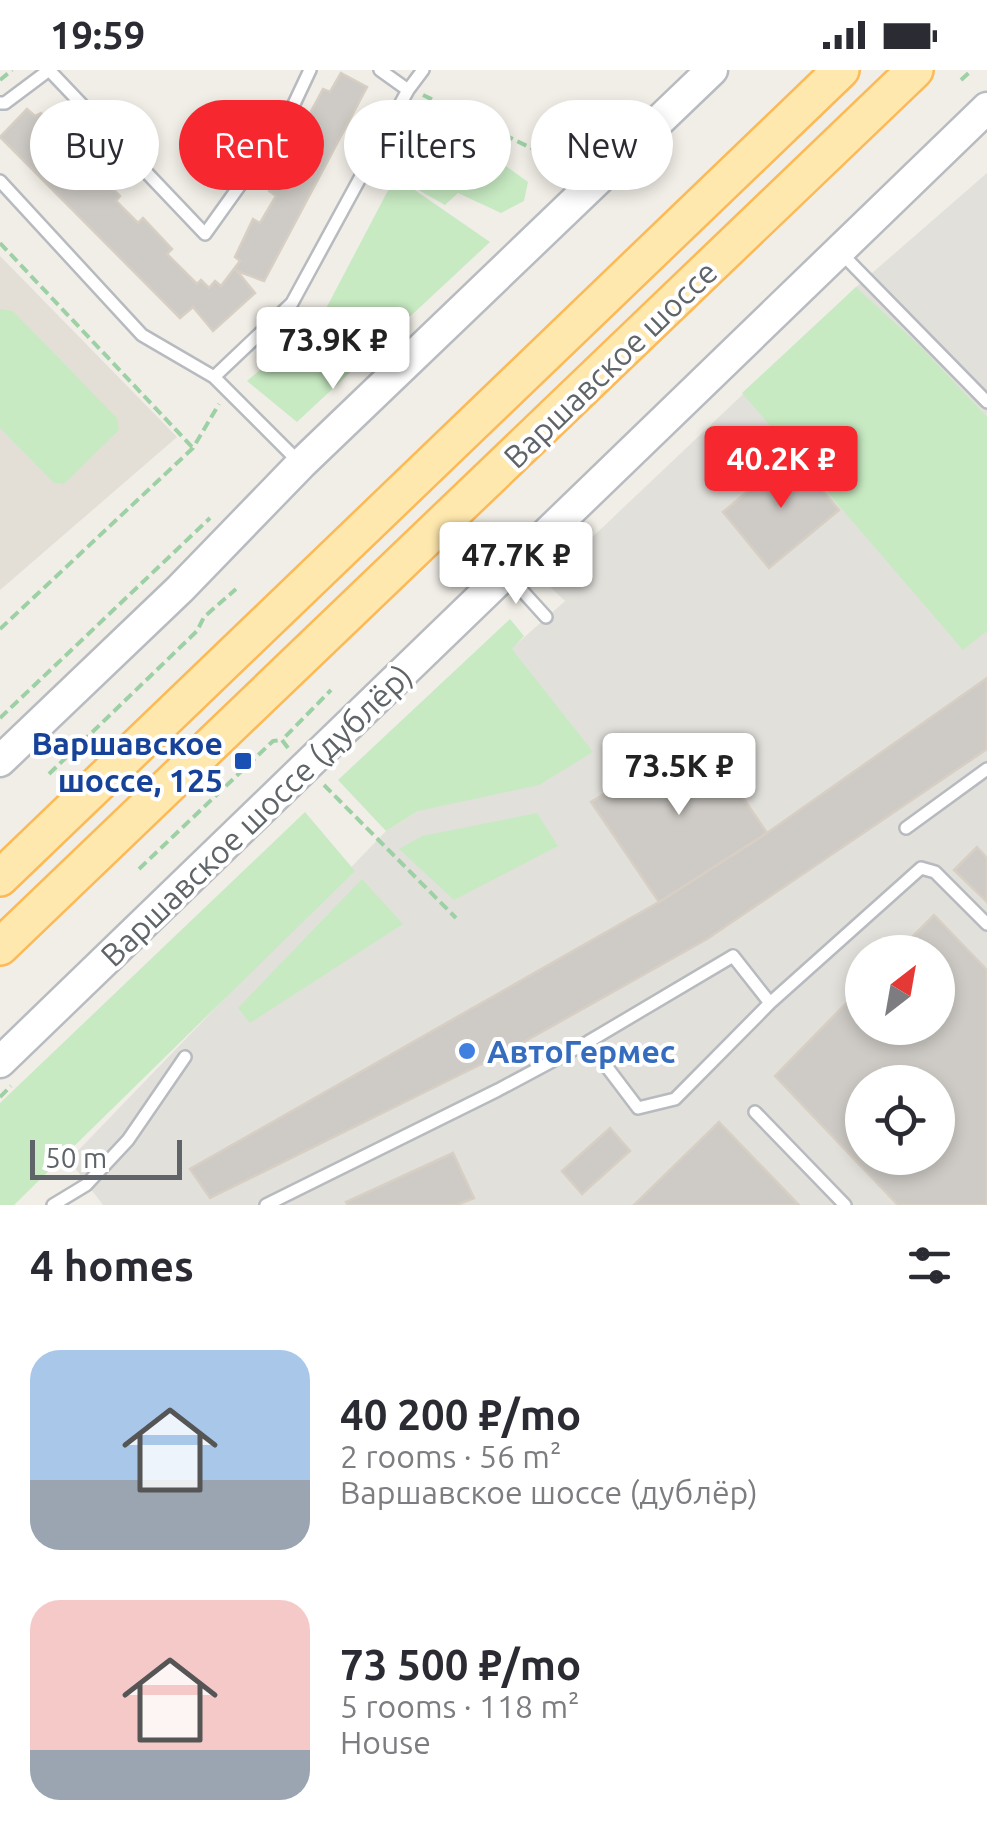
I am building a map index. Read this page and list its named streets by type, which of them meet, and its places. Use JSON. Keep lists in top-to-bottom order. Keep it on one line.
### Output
{"streets":{"main road":["Варшавское шоссе","Варшавское шоссе (дублёр)"]},"places":{"transit":["Варшавское шоссе, 125"],"other":["АвтоГермес"]},"scale_bar":"50 m","north":"top right","page":{"status":"19:59","chip":["Buy","Rent","Filters","New"],"price":["73.9K ₽","40.2K ₽","47.7K ₽","73.5K ₽"],"scale":"50 m","heading":"4 homes","list":[{"name":"40 200 ₽/mo","note":"2 rooms · 56 m² · Варшавское шоссе (дублёр)"},{"name":"73 500 ₽/mo","note":"5 rooms · 118 m² · House"}]}}
